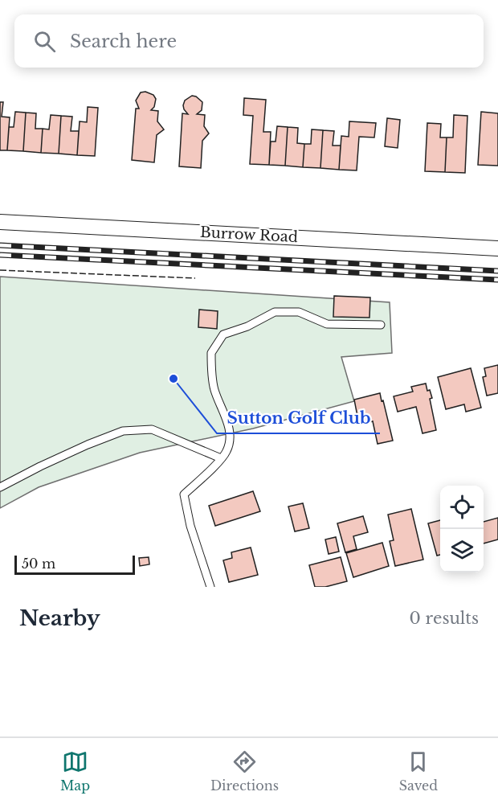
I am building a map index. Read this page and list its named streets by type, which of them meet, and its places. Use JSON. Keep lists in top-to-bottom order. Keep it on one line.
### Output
{"streets":{"street":["Burrow Road"]},"places":["Sutton Golf Club"],"scale_bar":"50 m","page":{"search":"Search here","scale":"50 m","heading":["Nearby","0 results"],"nav":["Map","Directions","Saved"]}}
